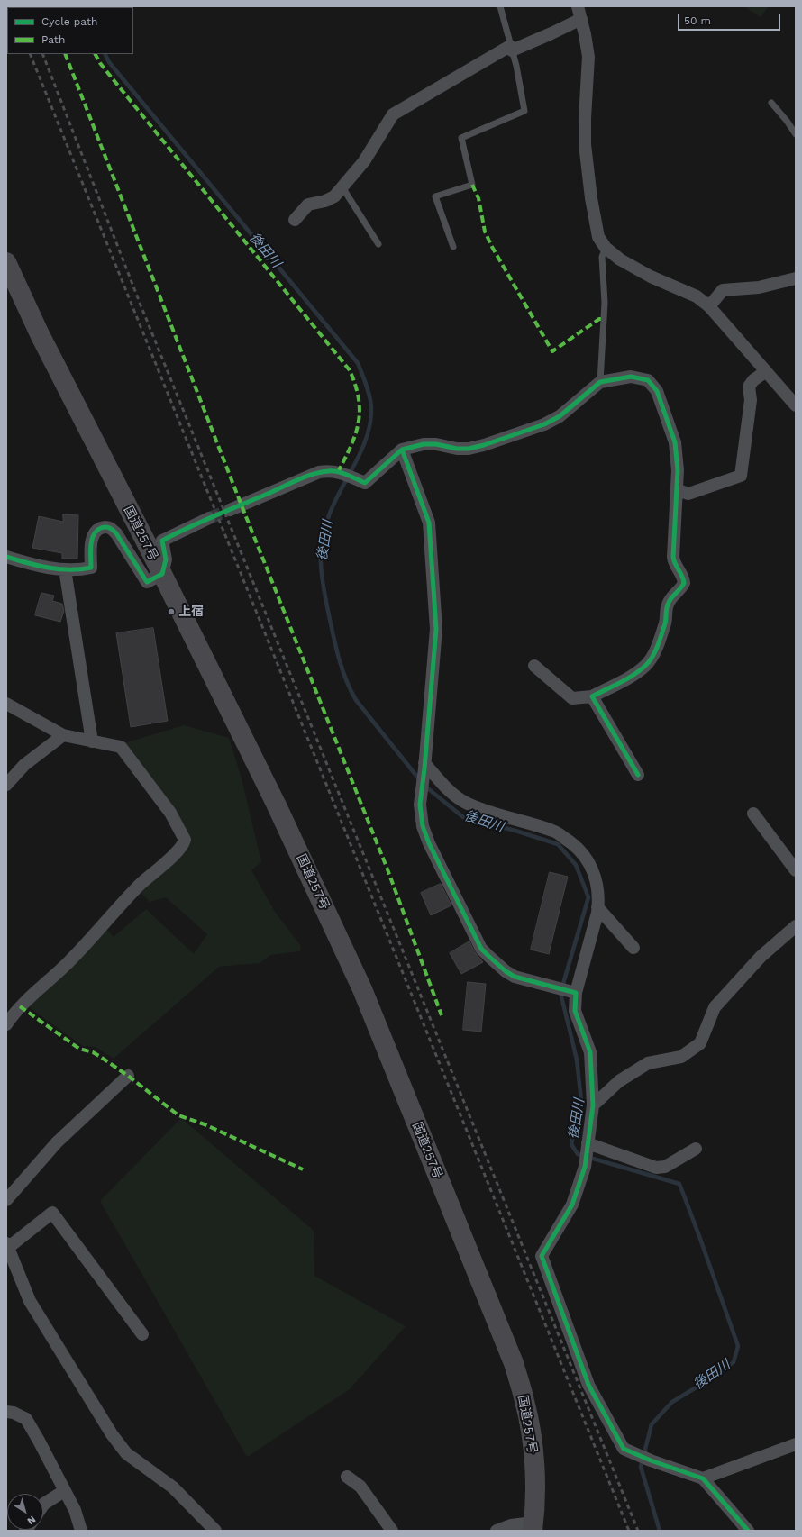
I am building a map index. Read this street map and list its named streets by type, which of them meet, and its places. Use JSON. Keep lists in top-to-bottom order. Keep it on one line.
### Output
{"streets":{"highway":["国道257号"]},"water":["後田川"],"places":["上宿"],"legend":["Cycle path","Path"],"scale_bar":"50 m","north":"bottom right"}
